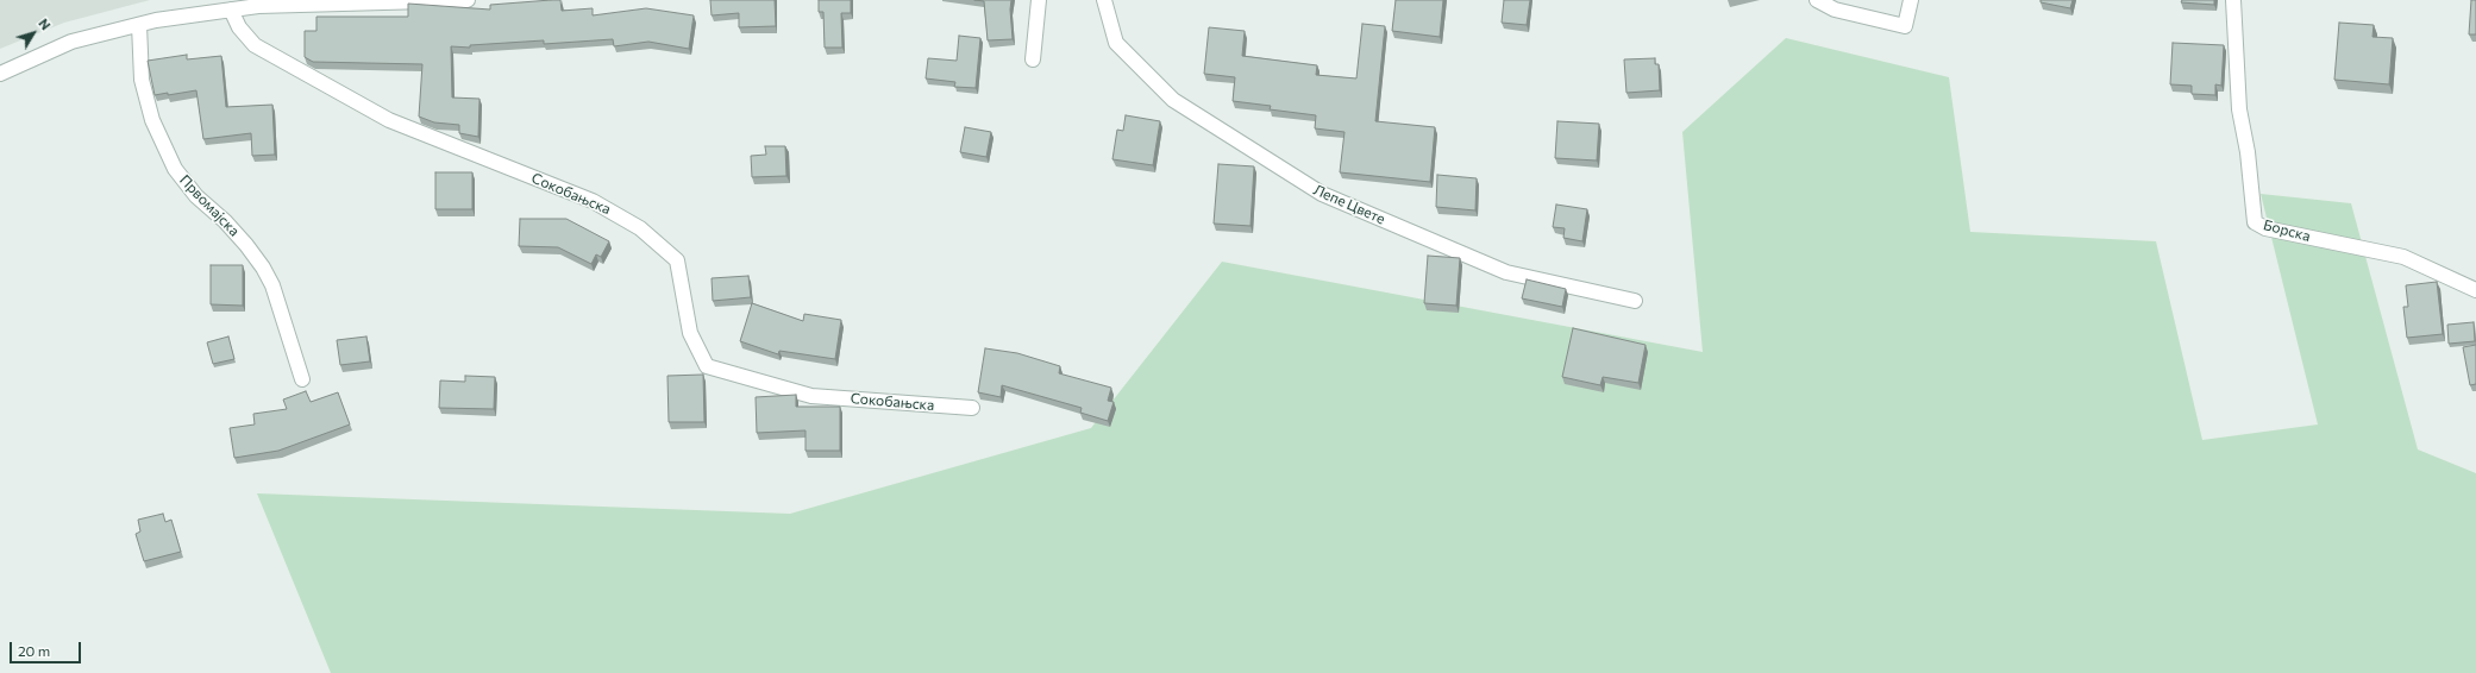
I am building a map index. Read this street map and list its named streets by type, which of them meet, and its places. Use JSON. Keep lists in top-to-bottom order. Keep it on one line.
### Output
{"streets":{"street":["Сокобањска","Лепе Цвете","Првомајска","Борска"]},"scale_bar":"20 m","north":"top right"}
